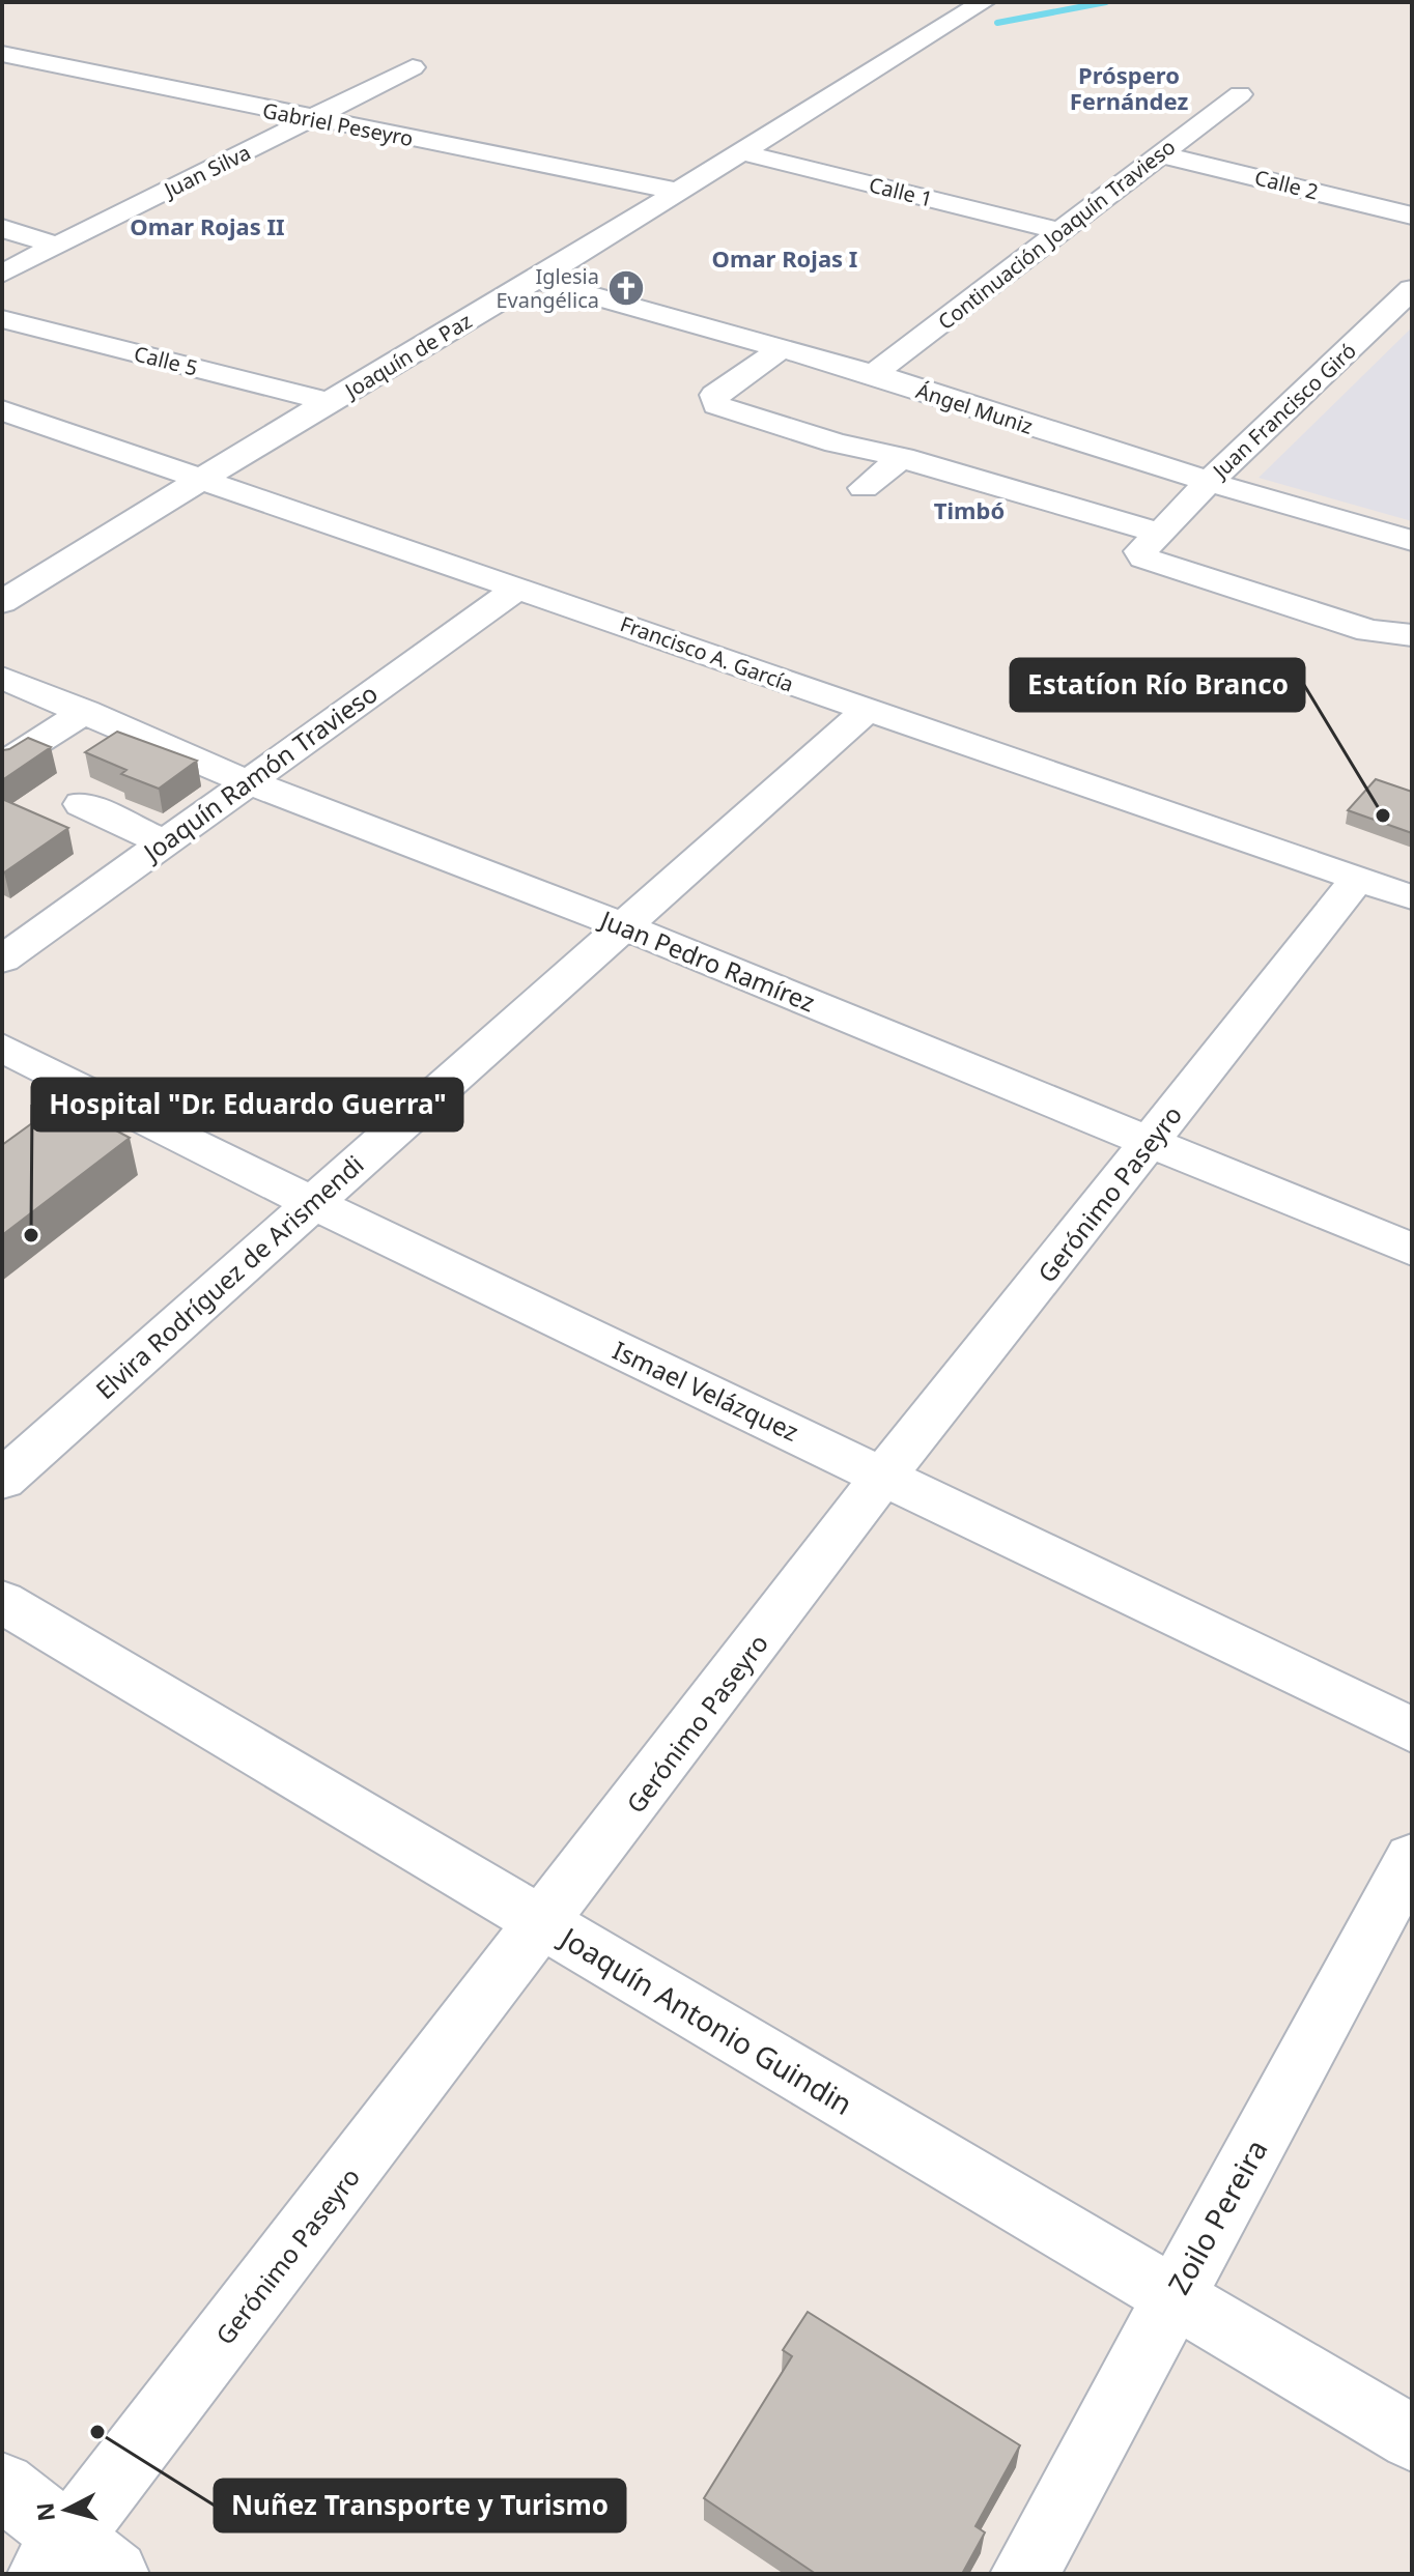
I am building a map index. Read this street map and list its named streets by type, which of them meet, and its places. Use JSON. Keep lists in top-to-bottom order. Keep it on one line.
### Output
{"streets":{"street":["Gabriel Peseyro","Juan Silva","Calle 2","Calle 1","Continuación Joaquín Travieso","Joaquín de Paz","Calle 5","Ángel Muniz","Juan Francisco Giró","Francisco A. García","Joaquín Ramón Travieso","Juan Pedro Ramírez","Gerónimo Paseyro","Elvira Rodríguez de Arismendi","Ismael Velázquez","Joaquín Antonio Guindin","Zoilo Pereira"]},"crossings":[["Gabriel Peseyro","Juan Silva"],["Gabriel Peseyro","Joaquín de Paz"],["Calle 2","Continuación Joaquín Travieso"],["Calle 1","Continuación Joaquín Travieso"],["Calle 1","Joaquín de Paz"],["Continuación Joaquín Travieso","Ángel Muniz"],["Joaquín de Paz","Calle 5"],["Joaquín de Paz","Ángel Muniz"],["Joaquín de Paz","Francisco A. García"],["Ángel Muniz","Juan Francisco Giró"],["Francisco A. García","Joaquín Ramón Travieso"],["Francisco A. García","Gerónimo Paseyro"],["Francisco A. García","Elvira Rodríguez de Arismendi"],["Joaquín Ramón Travieso","Juan Pedro Ramírez"],["Juan Pedro Ramírez","Gerónimo Paseyro"],["Juan Pedro Ramírez","Elvira Rodríguez de Arismendi"],["Gerónimo Paseyro","Ismael Velázquez"],["Gerónimo Paseyro","Joaquín Antonio Guindin"],["Elvira Rodríguez de Arismendi","Ismael Velázquez"],["Joaquín Antonio Guindin","Zoilo Pereira"]],"districts":["Próspero Fernández","Omar Rojas II","Omar Rojas I","Timbó"],"places":{"church":["Iglesia Evangélica"],"other":["Estatíon Río Branco","Hospital \"Dr. Eduardo Guerra\"","Nuñez Transporte y Turismo"]},"north":"left"}
